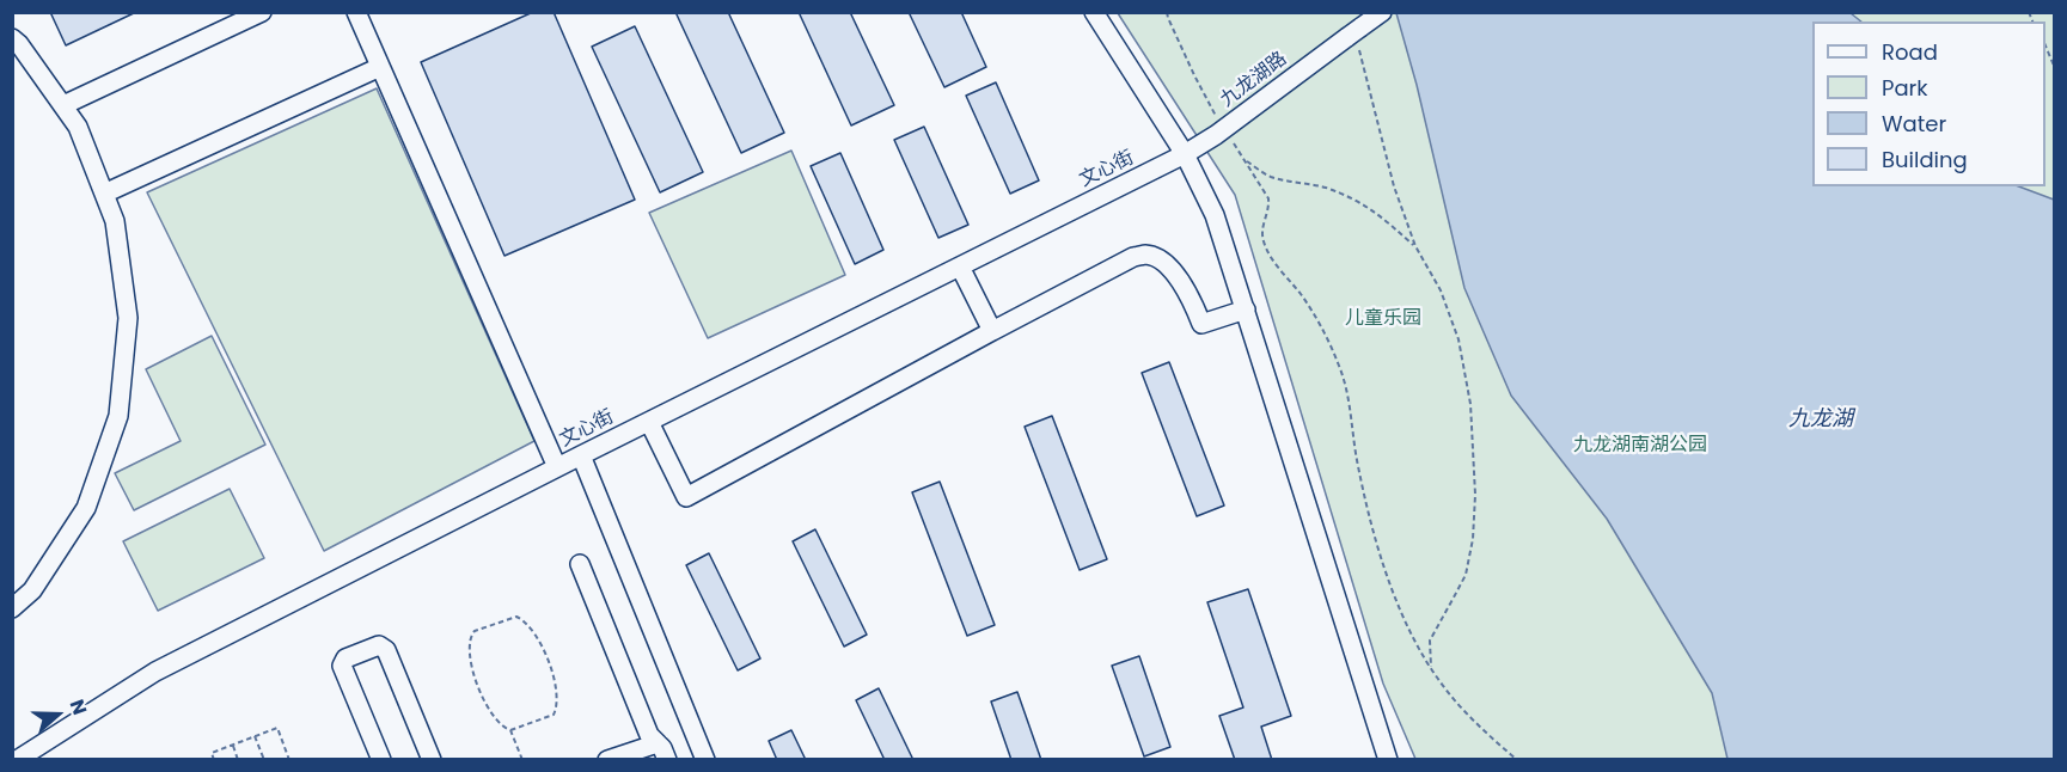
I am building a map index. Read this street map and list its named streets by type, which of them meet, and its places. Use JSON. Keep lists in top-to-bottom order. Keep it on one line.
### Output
{"streets":{"street":["九龙湖路","文心街"]},"crossings":[["九龙湖路","文心街"]],"water":["九龙湖"],"parks":["儿童乐园","九龙湖南湖公园"],"legend":["Road","Park","Water","Building"],"north":"right"}
